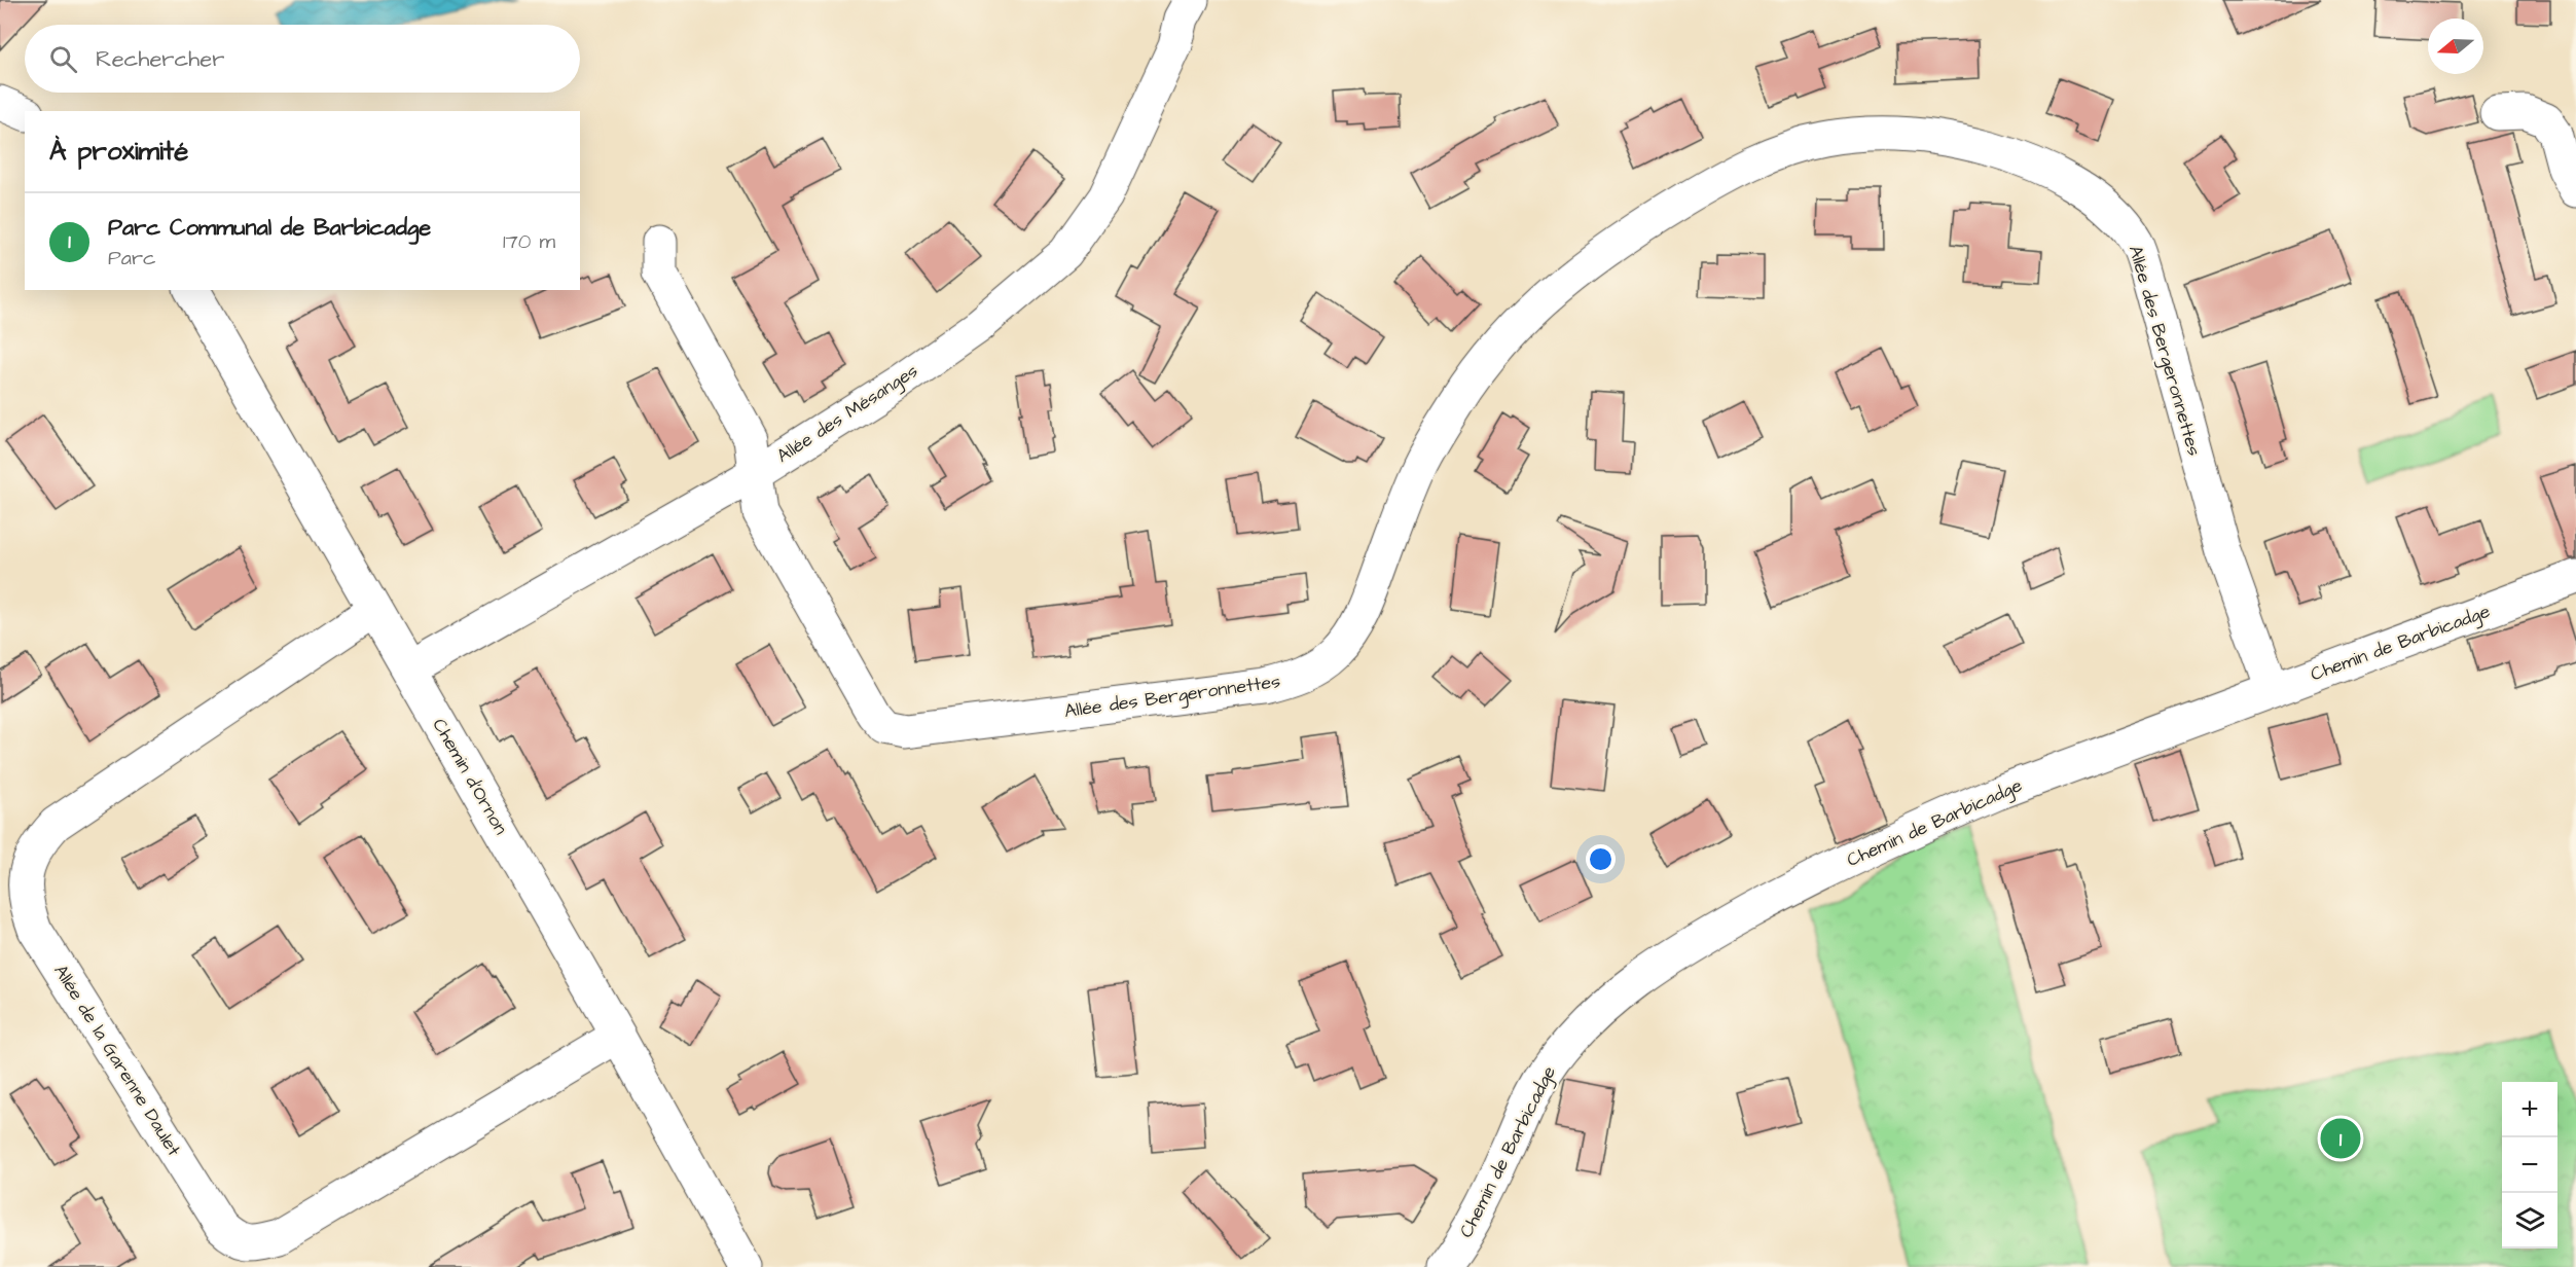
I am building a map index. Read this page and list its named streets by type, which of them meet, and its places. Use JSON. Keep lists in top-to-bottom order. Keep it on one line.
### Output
{"streets":{"street":["Allée des Bergeronnettes","Allée des Mésanges","Chemin de Barbicadge","Chemin d'Ornon","Allée de la Garenne Daulet"]},"crossings":[["Allée des Bergeronnettes","Allée des Mésanges"],["Allée des Bergeronnettes","Chemin de Barbicadge"],["Allée des Mésanges","Chemin d'Ornon"],["Chemin d'Ornon","Allée de la Garenne Daulet"]],"north":"left","page":{"search":"Rechercher","heading":"À proximité","list":[{"mark":"1","name":"Parc Communal de Barbicadge","note":"Parc","value":"170 m"}],"map_buttons":["+","−"],"pins":"1"}}
